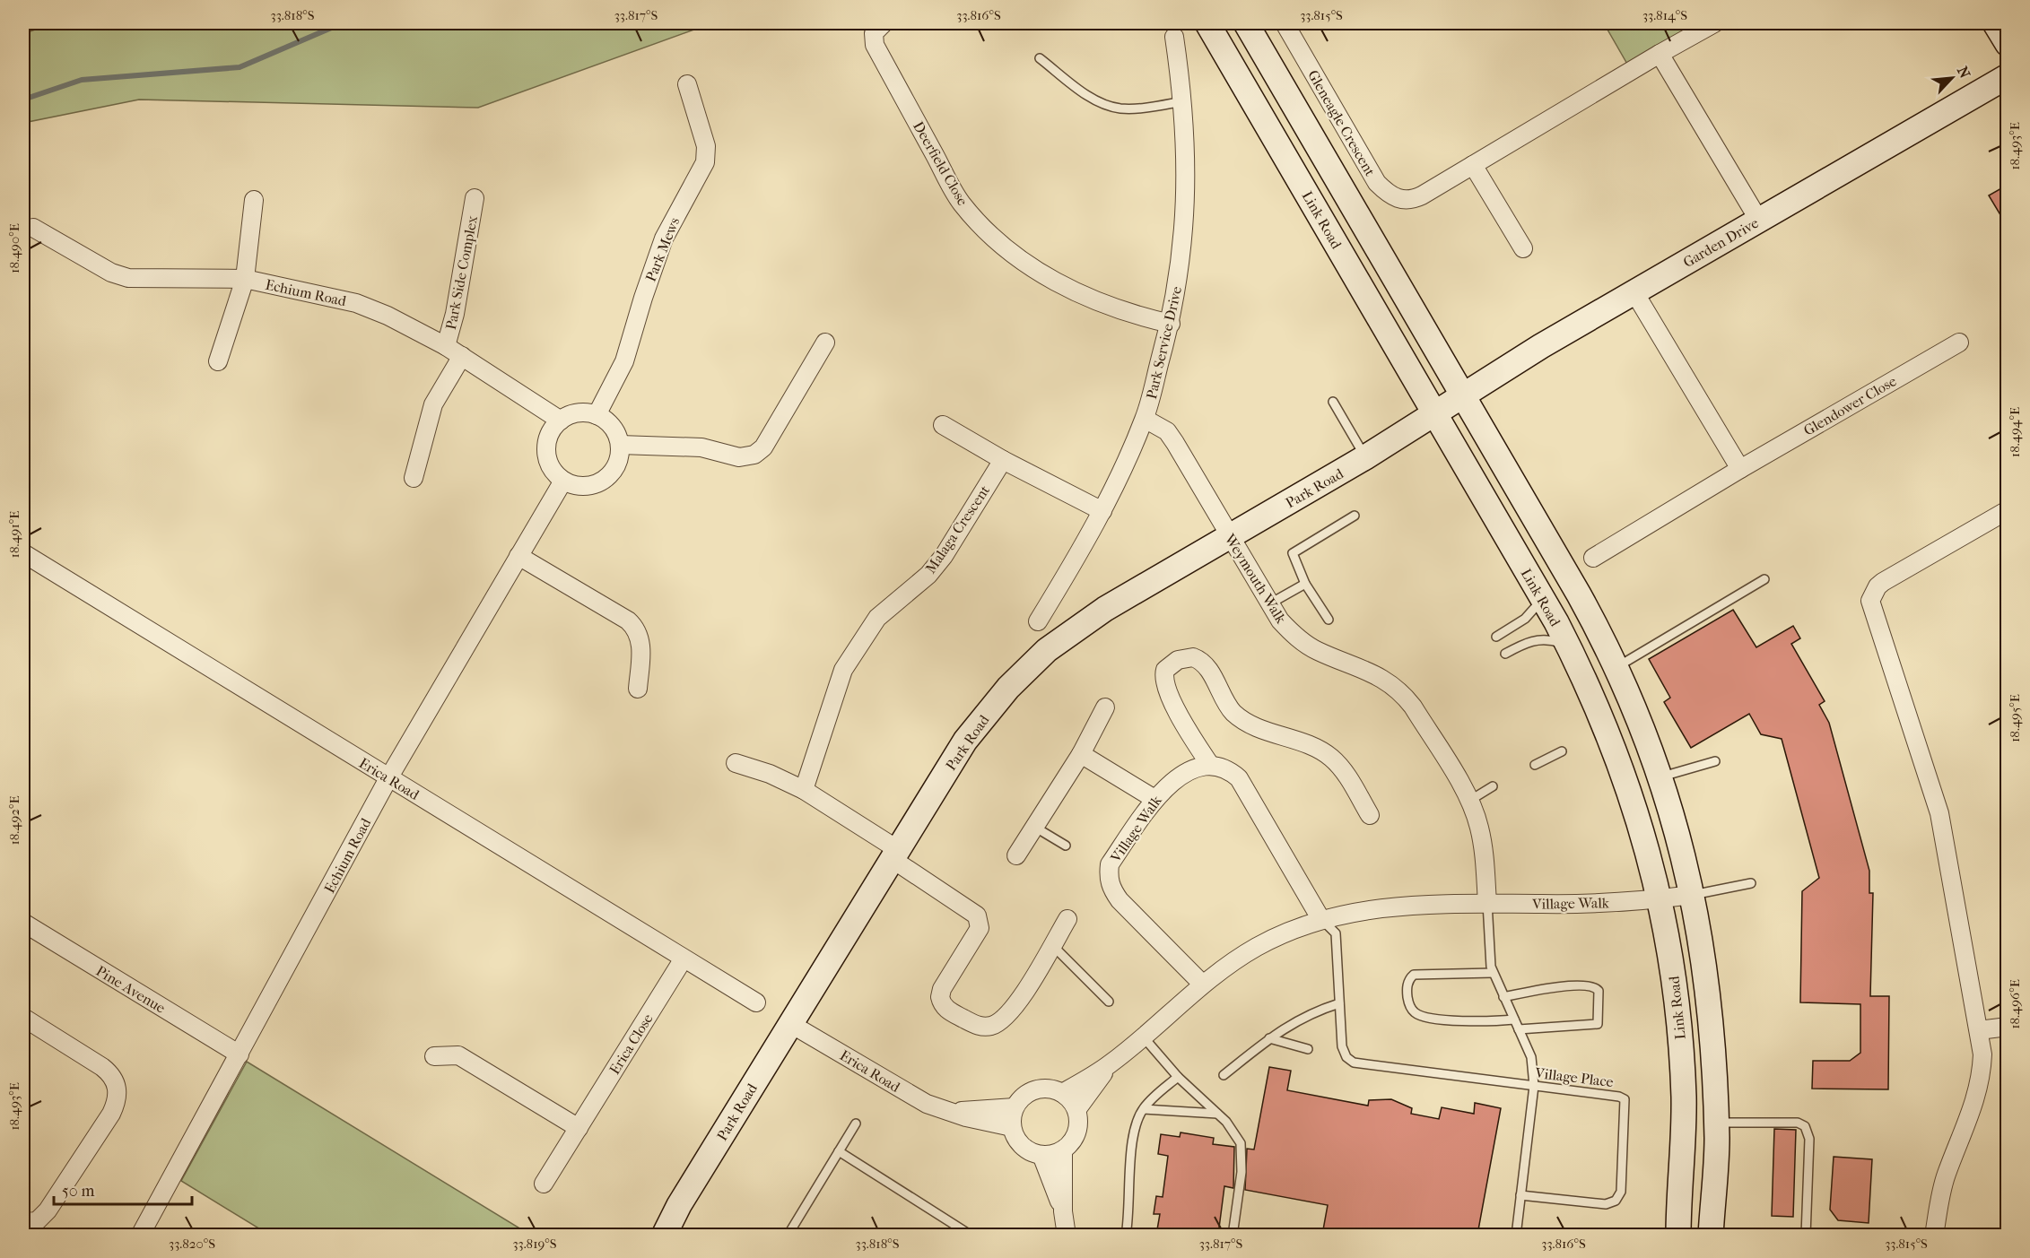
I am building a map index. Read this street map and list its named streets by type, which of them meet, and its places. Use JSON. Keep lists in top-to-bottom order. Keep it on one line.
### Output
{"streets":{"street":["Gleneagle Crescent","Deerfield Close","Link Road","Garden Drive","Park Mews","Park Side Complex","Echium Road","Park Service Drive","Glendower Close","Park Road","Malaga Crescent","Weymouth Walk","Erica Road","Village Walk","Pine Avenue","Erica Close"],"lane":["Village Place"]},"crossings":[["Deerfield Close","Park Service Drive"],["Link Road","Garden Drive"],["Link Road","Park Road"],["Link Road","Village Walk"],["Garden Drive","Park Road"],["Park Mews","Echium Road"],["Park Side Complex","Echium Road"],["Echium Road","Erica Road"],["Echium Road","Pine Avenue"],["Park Service Drive","Weymouth Walk"],["Park Road","Weymouth Walk"],["Park Road","Erica Road"],["Weymouth Walk","Village Walk"],["Erica Road","Village Walk"],["Erica Road","Erica Close"]],"scale_bar":"50 m","north":"top right","coordinates":["33.818°S","33.817°S","33.816°S","33.815°S","33.814°S","18.493°E","18.490°E","18.494°E","18.491°E","18.495°E","18.492°E","18.496°E","33.820°S","33.819°S"]}
